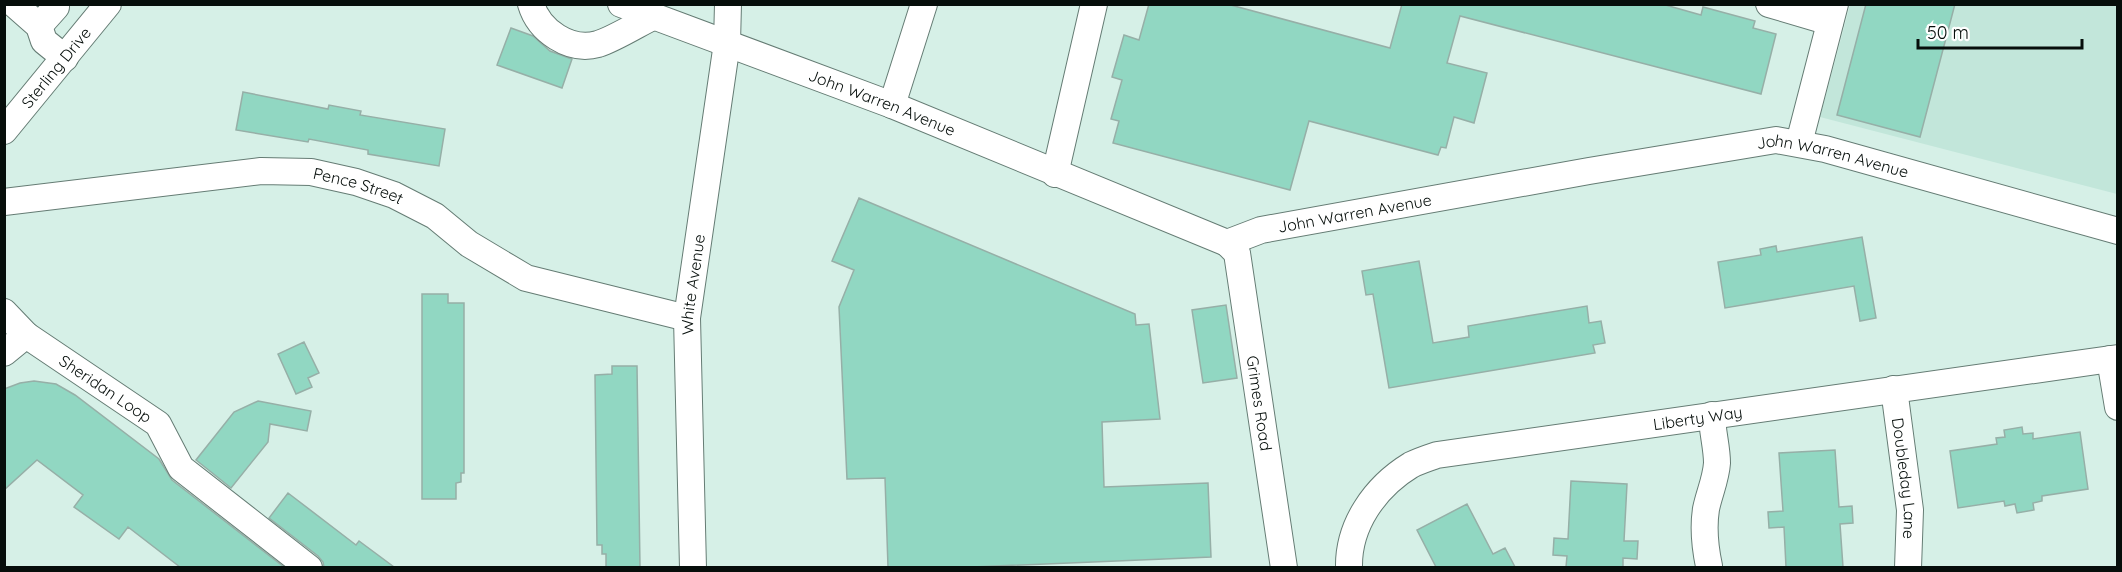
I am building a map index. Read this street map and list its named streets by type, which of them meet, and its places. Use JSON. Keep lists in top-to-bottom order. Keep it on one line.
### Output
{"streets":{"street":["Sterling Drive","John Warren Avenue","Pence Street","White Avenue","Sheridan Loop","Grimes Road","Liberty Way","Doubleday Lane"]},"crossings":[["John Warren Avenue","White Avenue"],["John Warren Avenue","Grimes Road"],["Pence Street","White Avenue"],["Liberty Way","Doubleday Lane"]],"scale_bar":"50 m"}
